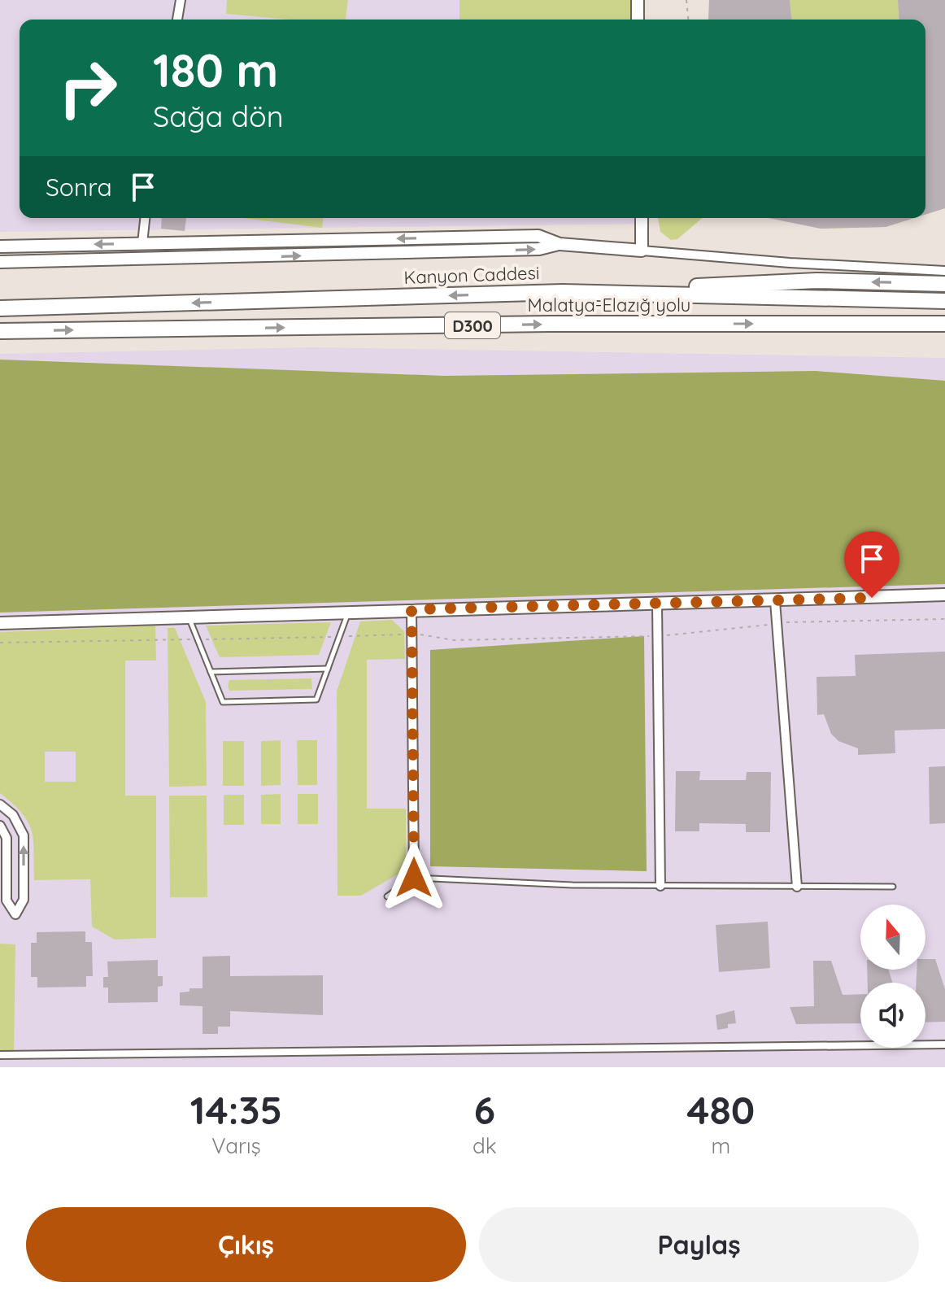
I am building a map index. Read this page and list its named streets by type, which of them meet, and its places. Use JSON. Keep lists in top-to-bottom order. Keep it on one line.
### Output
{"streets":{"highway":["Kanyon Caddesi","Malatya-Elazığ yolu","D300"]},"one_way":["Kanyon Caddesi"],"north":"top","page":{"turn":["180 m","Sağa dön"],"then":"Sonra","eta":["14:35","Varış","6","dk","480","m"],"buttons":["Çıkış","Paylaş"]}}
